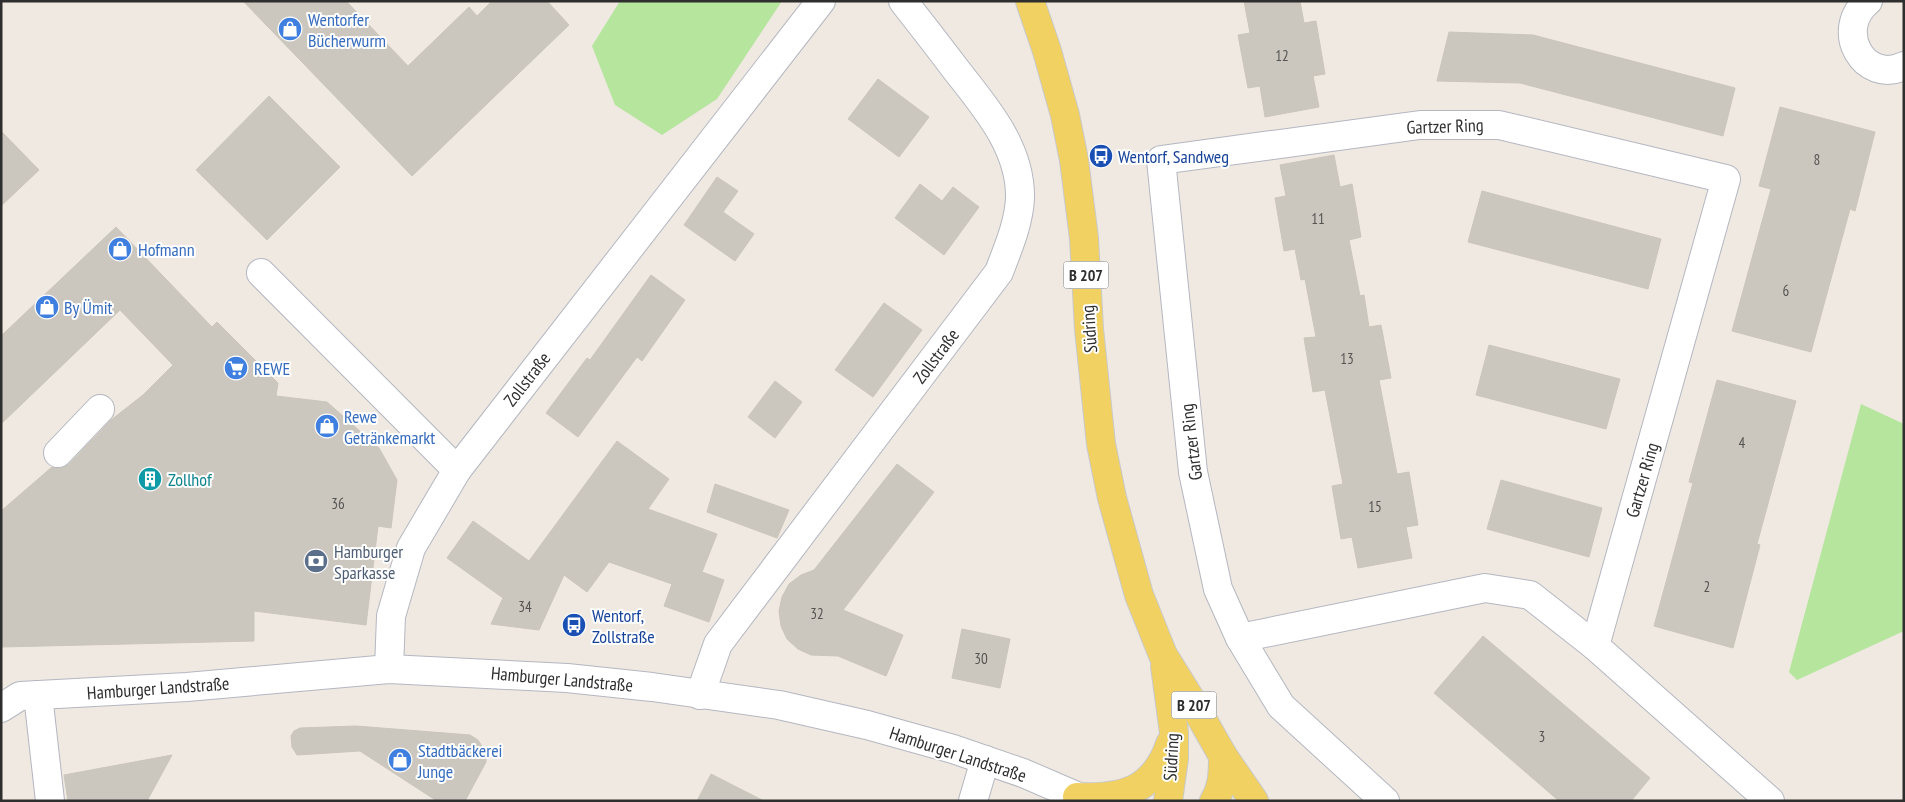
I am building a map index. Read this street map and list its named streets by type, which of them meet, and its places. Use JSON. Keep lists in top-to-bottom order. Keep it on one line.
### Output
{"streets":{"main road":["B 207","Südring"],"street":["Gartzer Ring","Zollstraße","Hamburger Landstraße"]},"crossings":[["Zollstraße","Hamburger Landstraße"]],"places":{"shop":["Wentorfer Bücherwurm","Hofmann","By Ümit","Rewe Getränkemarkt","Stadtbäckerei Junge"],"bus stop":["Wentorf, Sandweg","Wentorf, Zollstraße"],"supermarket":["REWE"],"building":["Zollhof"],"bank":["Hamburger Sparkasse"]},"house_numbers":["12","8","11","6","13","4","36","15","2","34","32","30","3"]}
